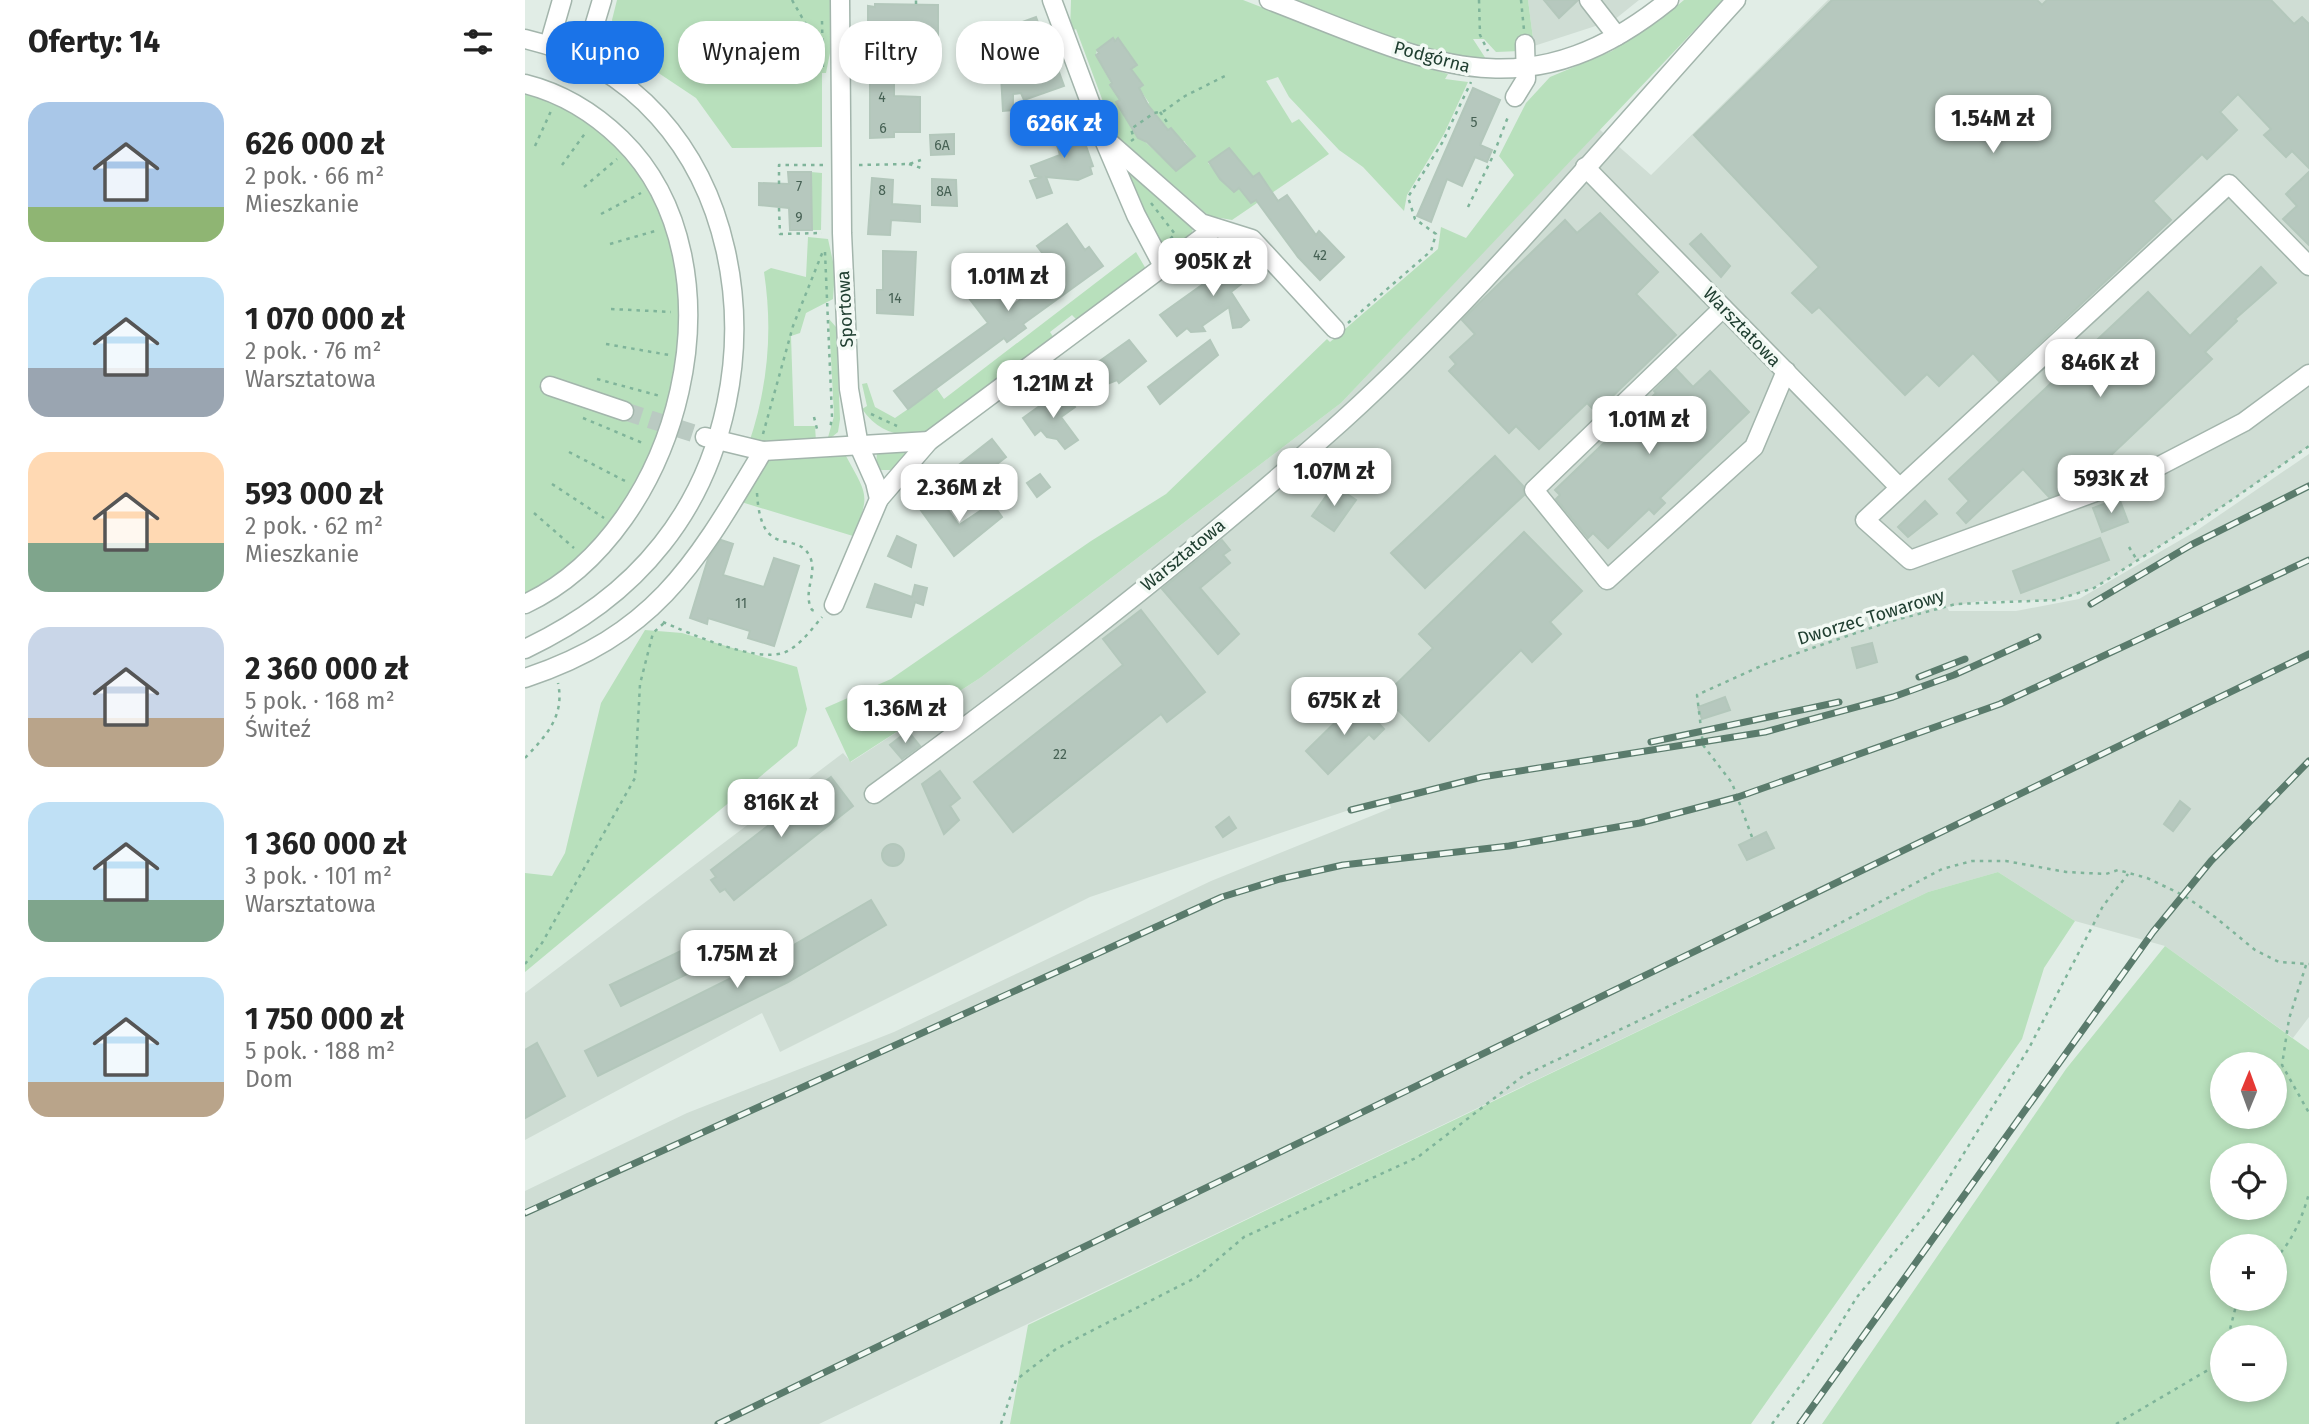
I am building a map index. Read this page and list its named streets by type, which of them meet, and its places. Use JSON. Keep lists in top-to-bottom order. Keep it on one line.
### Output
{"streets":{"street":["Podgórna","Sportowa","Warsztatowa"],"path":["Dworzec Towarowy"]},"house_numbers":["4","5","6","6A","7","8","8A","9","42","14","11","22"],"north":"top","page":{"heading":"Oferty: 14","chip":["Kupno","Wynajem","Filtry","Nowe"],"list":[{"name":"626 000 zł","note":"2 pok. · 66 m² · Mieszkanie"},{"name":"1 070 000 zł","note":"2 pok. · 76 m² · Warsztatowa"},{"name":"593 000 zł","note":"2 pok. · 62 m² · Mieszkanie"},{"name":"2 360 000 zł","note":"5 pok. · 168 m² · Świteź"},{"name":"1 360 000 zł","note":"3 pok. · 101 m² · Warsztatowa"},{"name":"1 750 000 zł","note":"5 pok. · 188 m² · Dom"}],"price":["1.54M zł","626K zł","905K zł","1.01M zł","846K zł","1.21M zł","1.01M zł","1.07M zł","593K zł","2.36M zł","675K zł","1.36M zł","816K zł","1.75M zł"],"map_buttons":["+","−"]}}
